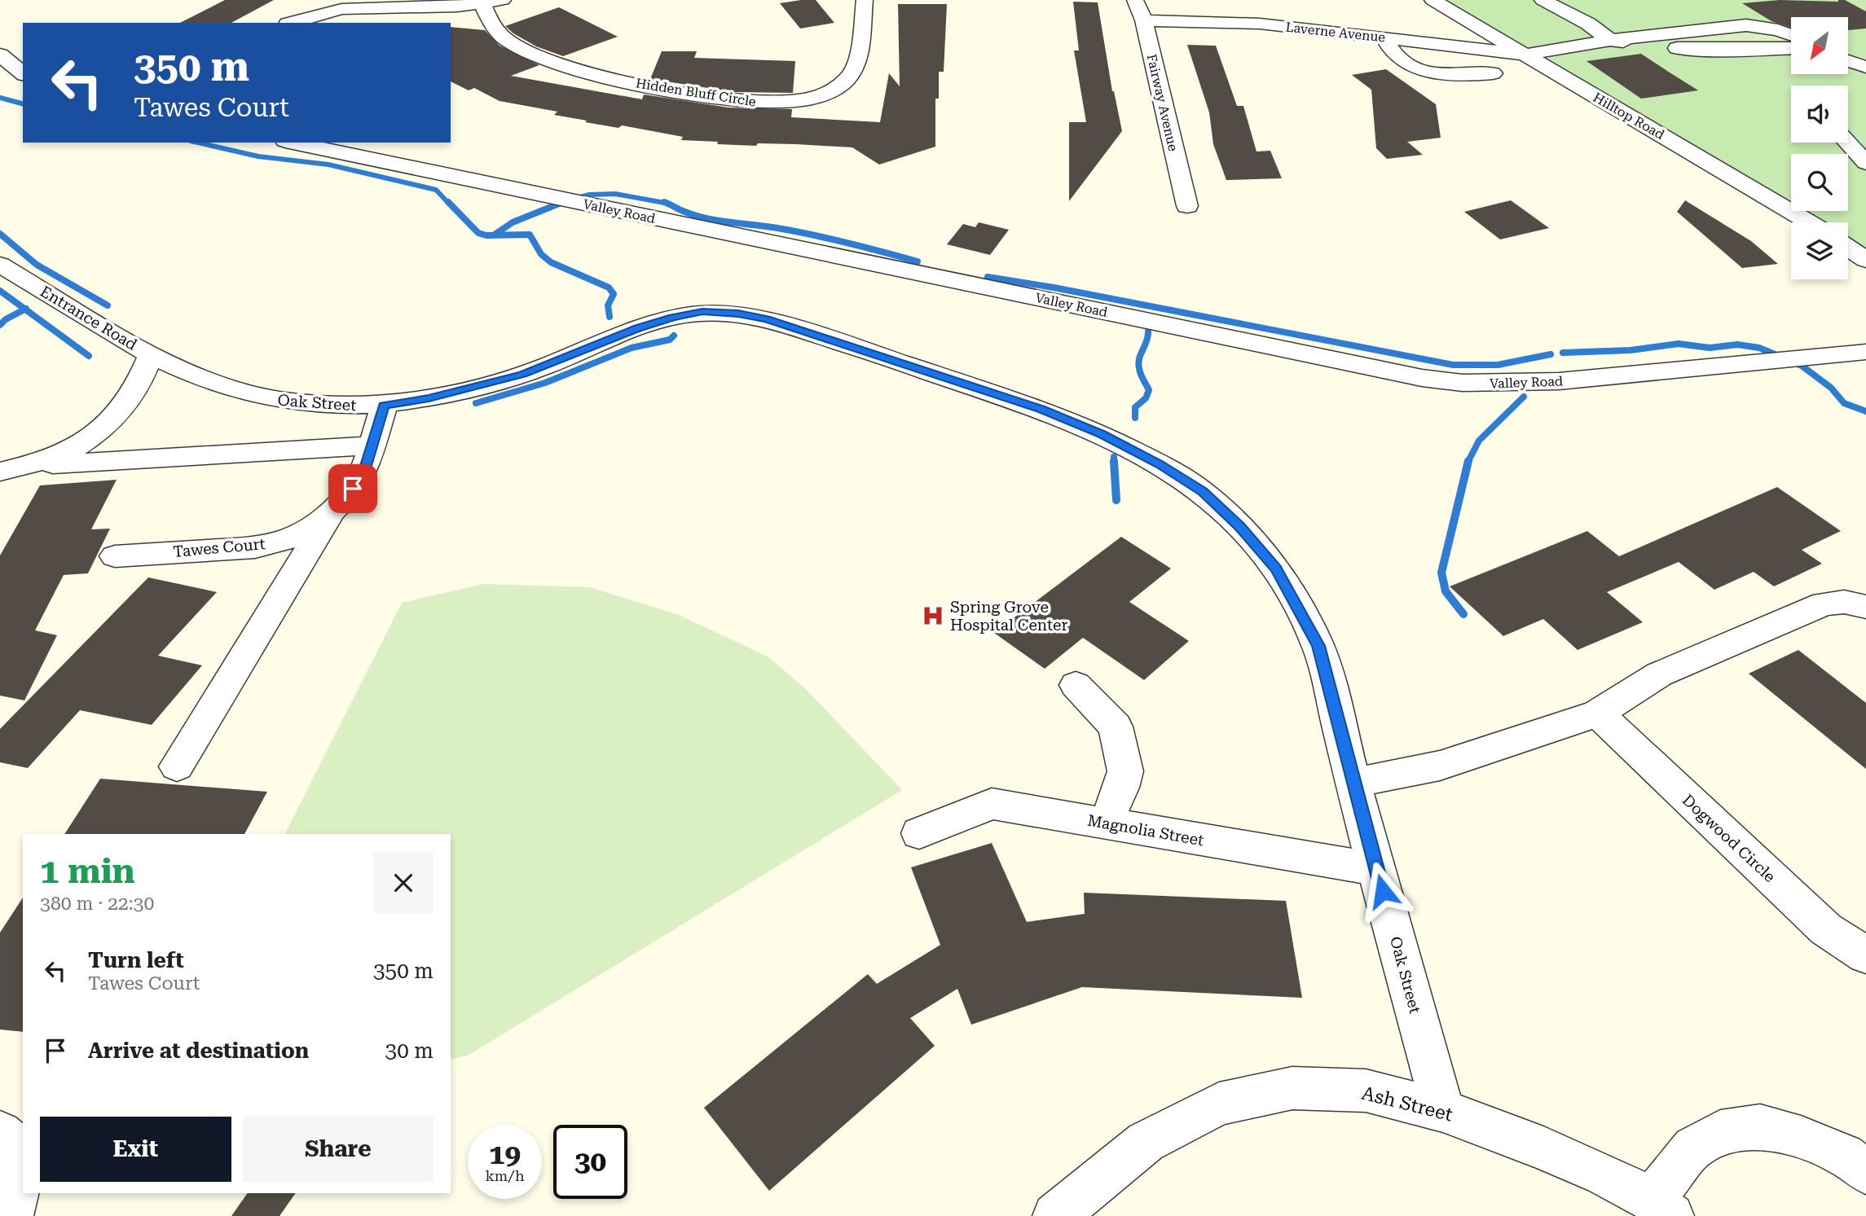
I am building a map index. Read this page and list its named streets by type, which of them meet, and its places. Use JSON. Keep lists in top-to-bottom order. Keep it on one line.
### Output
{"streets":{"street":["Laverne Avenue","Hidden Bluff Circle","Fairway Avenue","Hilltop Road","Valley Road","Entrance Road","Oak Street","Tawes Court","Magnolia Street","Dogwood Circle","Ash Street"]},"crossings":[["Laverne Avenue","Fairway Avenue"],["Laverne Avenue","Hilltop Road"],["Entrance Road","Oak Street"],["Oak Street","Tawes Court"],["Oak Street","Magnolia Street"],["Oak Street","Ash Street"]],"places":{"hospital":["Spring Grove Hospital Center"]},"north":"bottom left","page":{"turn":["350 m","Tawes Court"],"heading":["1 min","380 m · 22:30"],"list":[{"name":"Turn left","note":"Tawes Court","value":"350 m"},{"name":"Arrive at destination","value":"30 m"}],"buttons":["Exit","Share"],"speed":"19 km/h","limit":"30"}}
